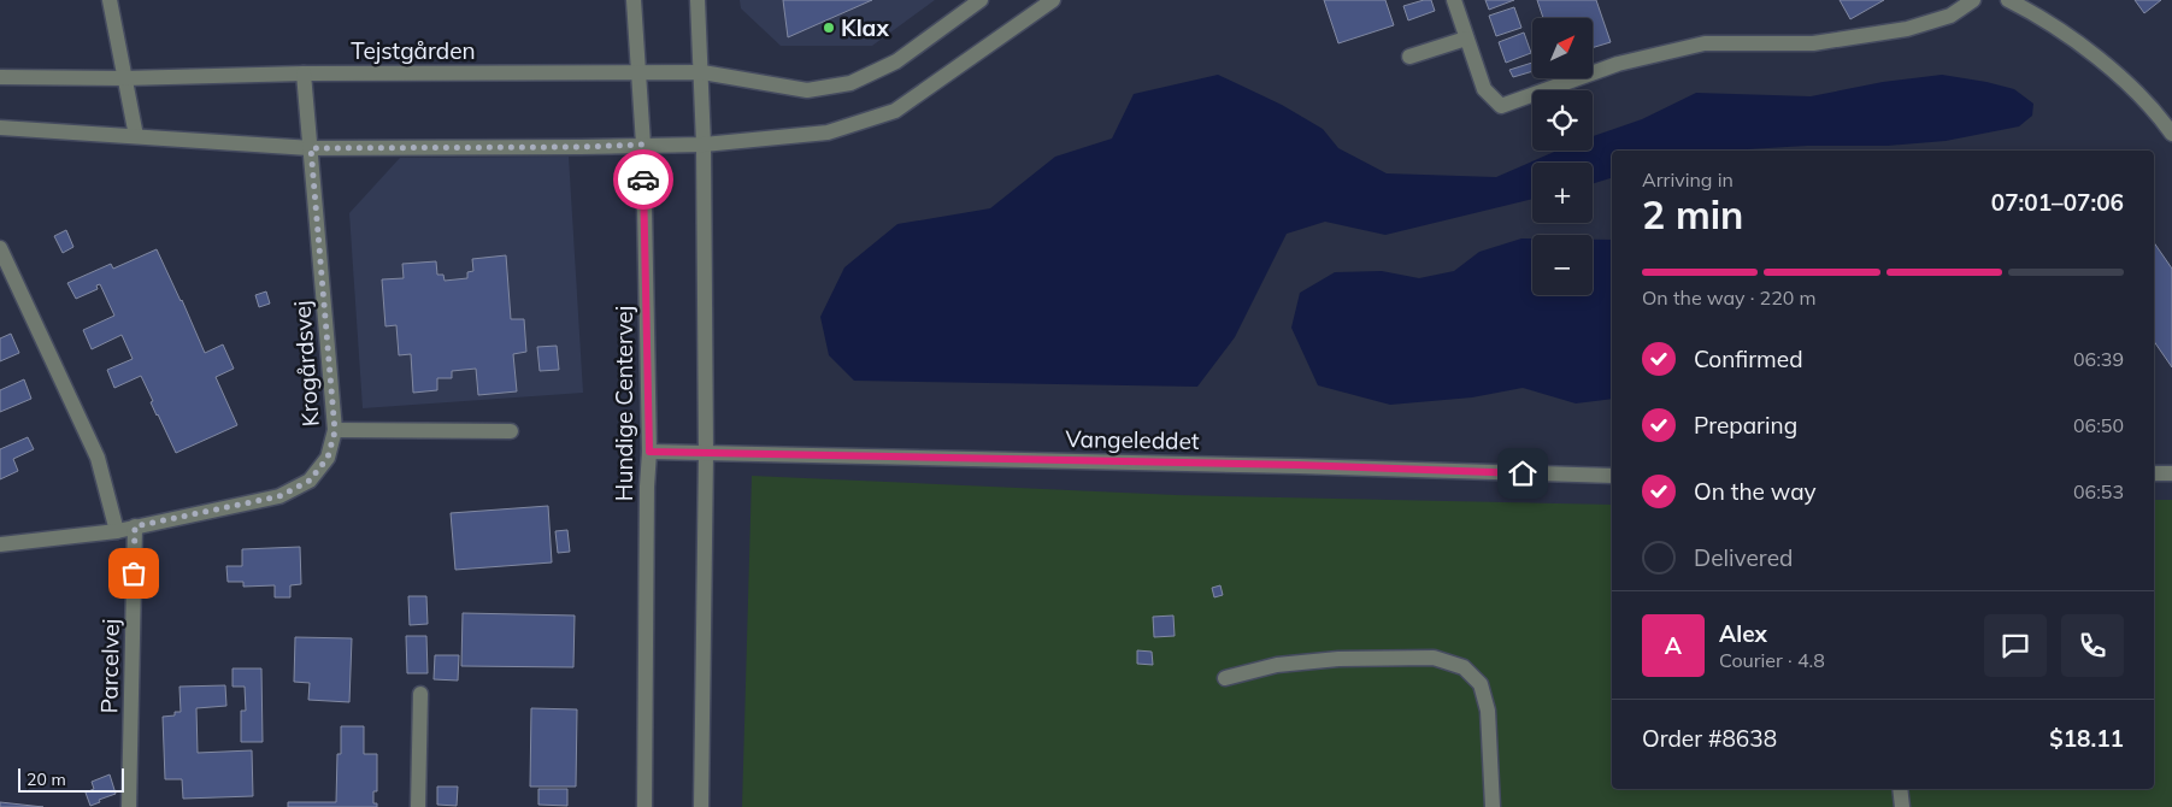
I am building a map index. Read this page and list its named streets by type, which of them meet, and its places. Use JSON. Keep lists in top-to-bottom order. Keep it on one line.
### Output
{"streets":{"street":["Tejstgården","Krogårdsvej","Hundige Centervej","Vangeleddet","Parcelvej"]},"crossings":[["Tejstgården","Krogårdsvej"],["Tejstgården","Hundige Centervej"],["Krogårdsvej","Parcelvej"],["Hundige Centervej","Vangeleddet"]],"places":["Klax"],"scale_bar":"20 m","north":"top right","page":{"map_buttons":["+","−"],"heading":["2 min","Arriving in","07:01–07:06"],"panel":["Alex","Courier · 4.8","Order #8638","$18.11"],"bar":"On the way · 220 m","list":[["Confirmed","06:39"],["Preparing","06:50"],["On the way","06:53"],"Delivered"],"round":"A","scale":"20 m"}}
